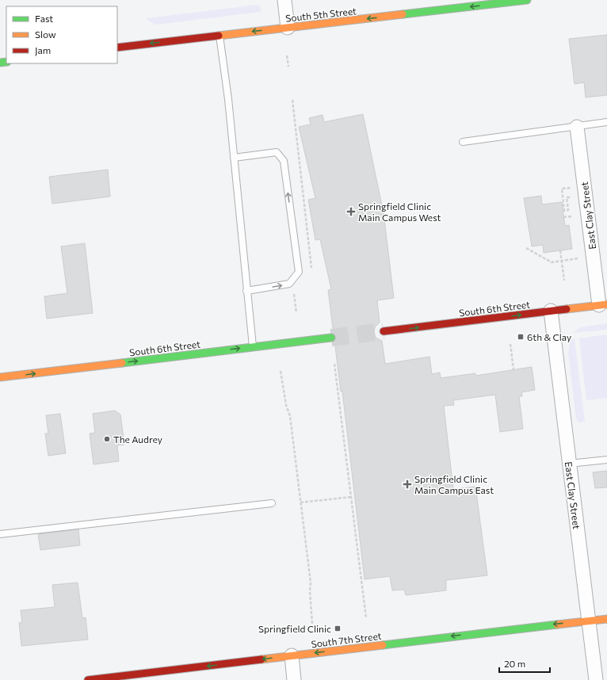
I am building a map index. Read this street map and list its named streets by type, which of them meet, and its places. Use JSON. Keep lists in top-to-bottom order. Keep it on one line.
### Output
{"streets":{"main road":["South 5th Street","South 6th Street","South 7th Street"],"street":["East Clay Street"]},"crossings":[["East Clay Street","South 6th Street"],["East Clay Street","South 7th Street"]],"one_way":["South 5th Street","South 6th Street","South 7th Street"],"places":{"health":["Springfield Clinic Main Campus West","Springfield Clinic Main Campus East"],"transit":["6th & Clay","Springfield Clinic"],"other":["The Audrey"]},"legend":["Fast","Slow","Jam"],"scale_bar":"20 m"}
